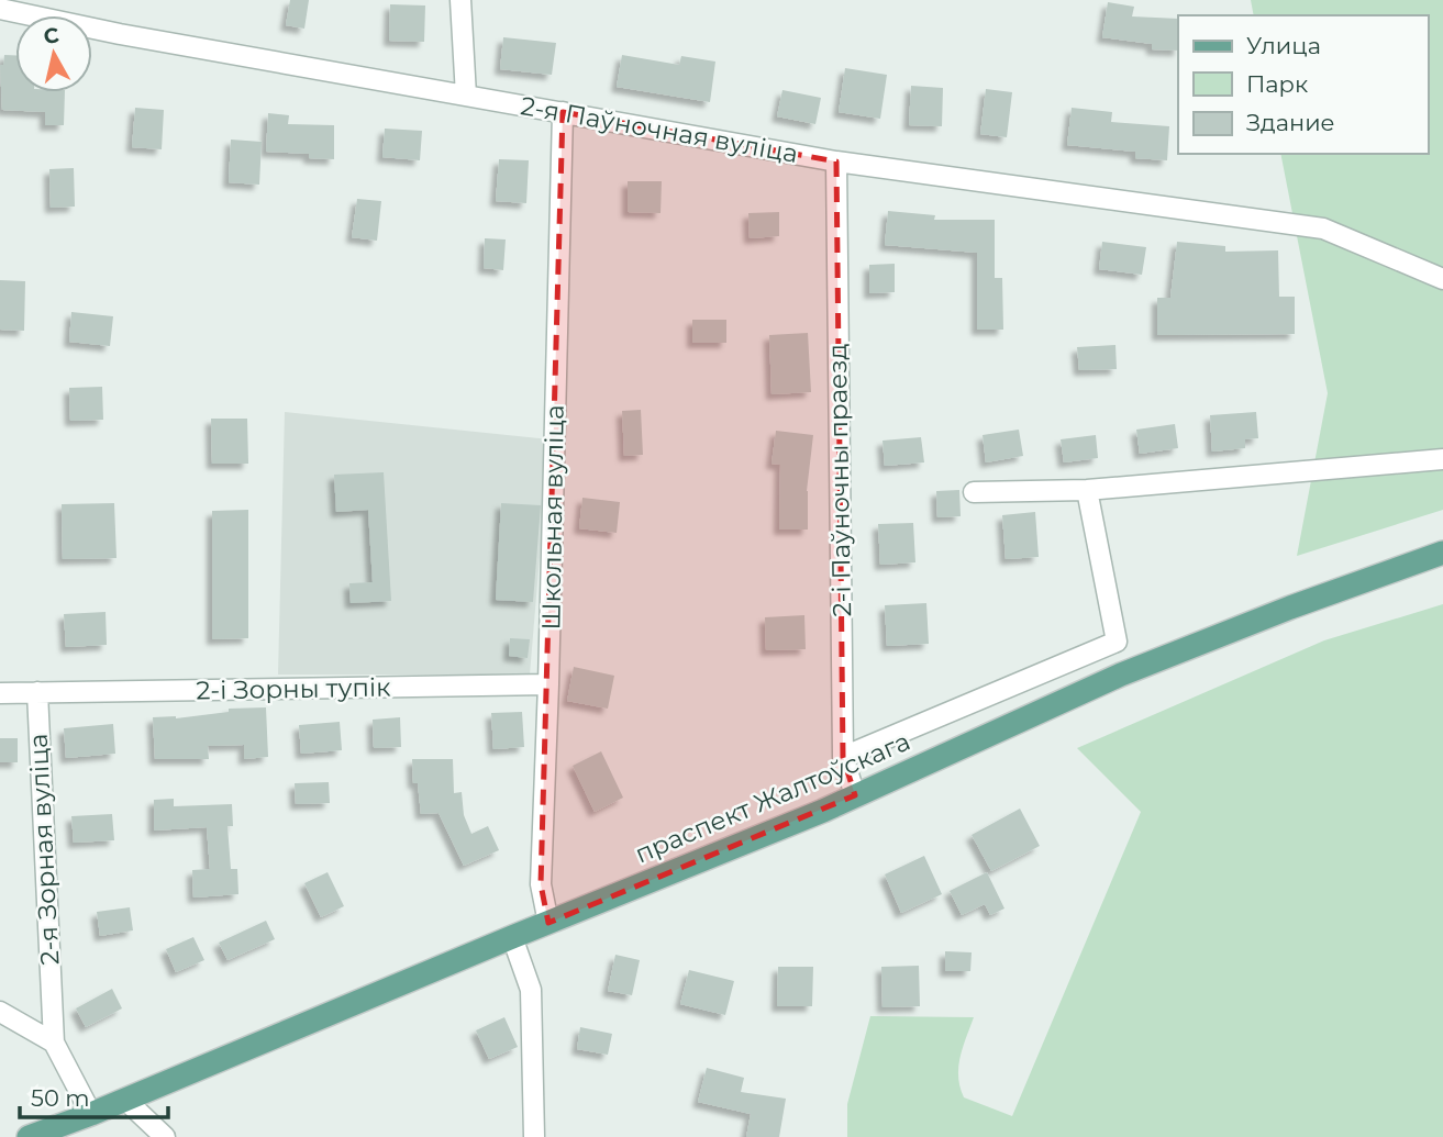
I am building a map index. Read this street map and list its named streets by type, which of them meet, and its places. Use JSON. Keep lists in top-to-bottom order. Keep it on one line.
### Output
{"streets":{"main road":["праспект Жалтоўскага"],"street":["2-я Паўночная вуліца","2-і Паўночны праезд","Школьная вуліца","2-і Зорны тупік","2-я Зорная вуліца"]},"crossings":[["2-я Паўночная вуліца","2-і Паўночны праезд"],["2-я Паўночная вуліца","Школьная вуліца"],["2-і Паўночны праезд","праспект Жалтоўскага"],["Школьная вуліца","2-і Зорны тупік"],["Школьная вуліца","праспект Жалтоўскага"],["2-і Зорны тупік","2-я Зорная вуліца"],["праспект Жалтоўскага","2-я Зорная вуліца"]],"legend":["Улица","Парк","Здание"],"scale_bar":"50 m","north":"top"}
